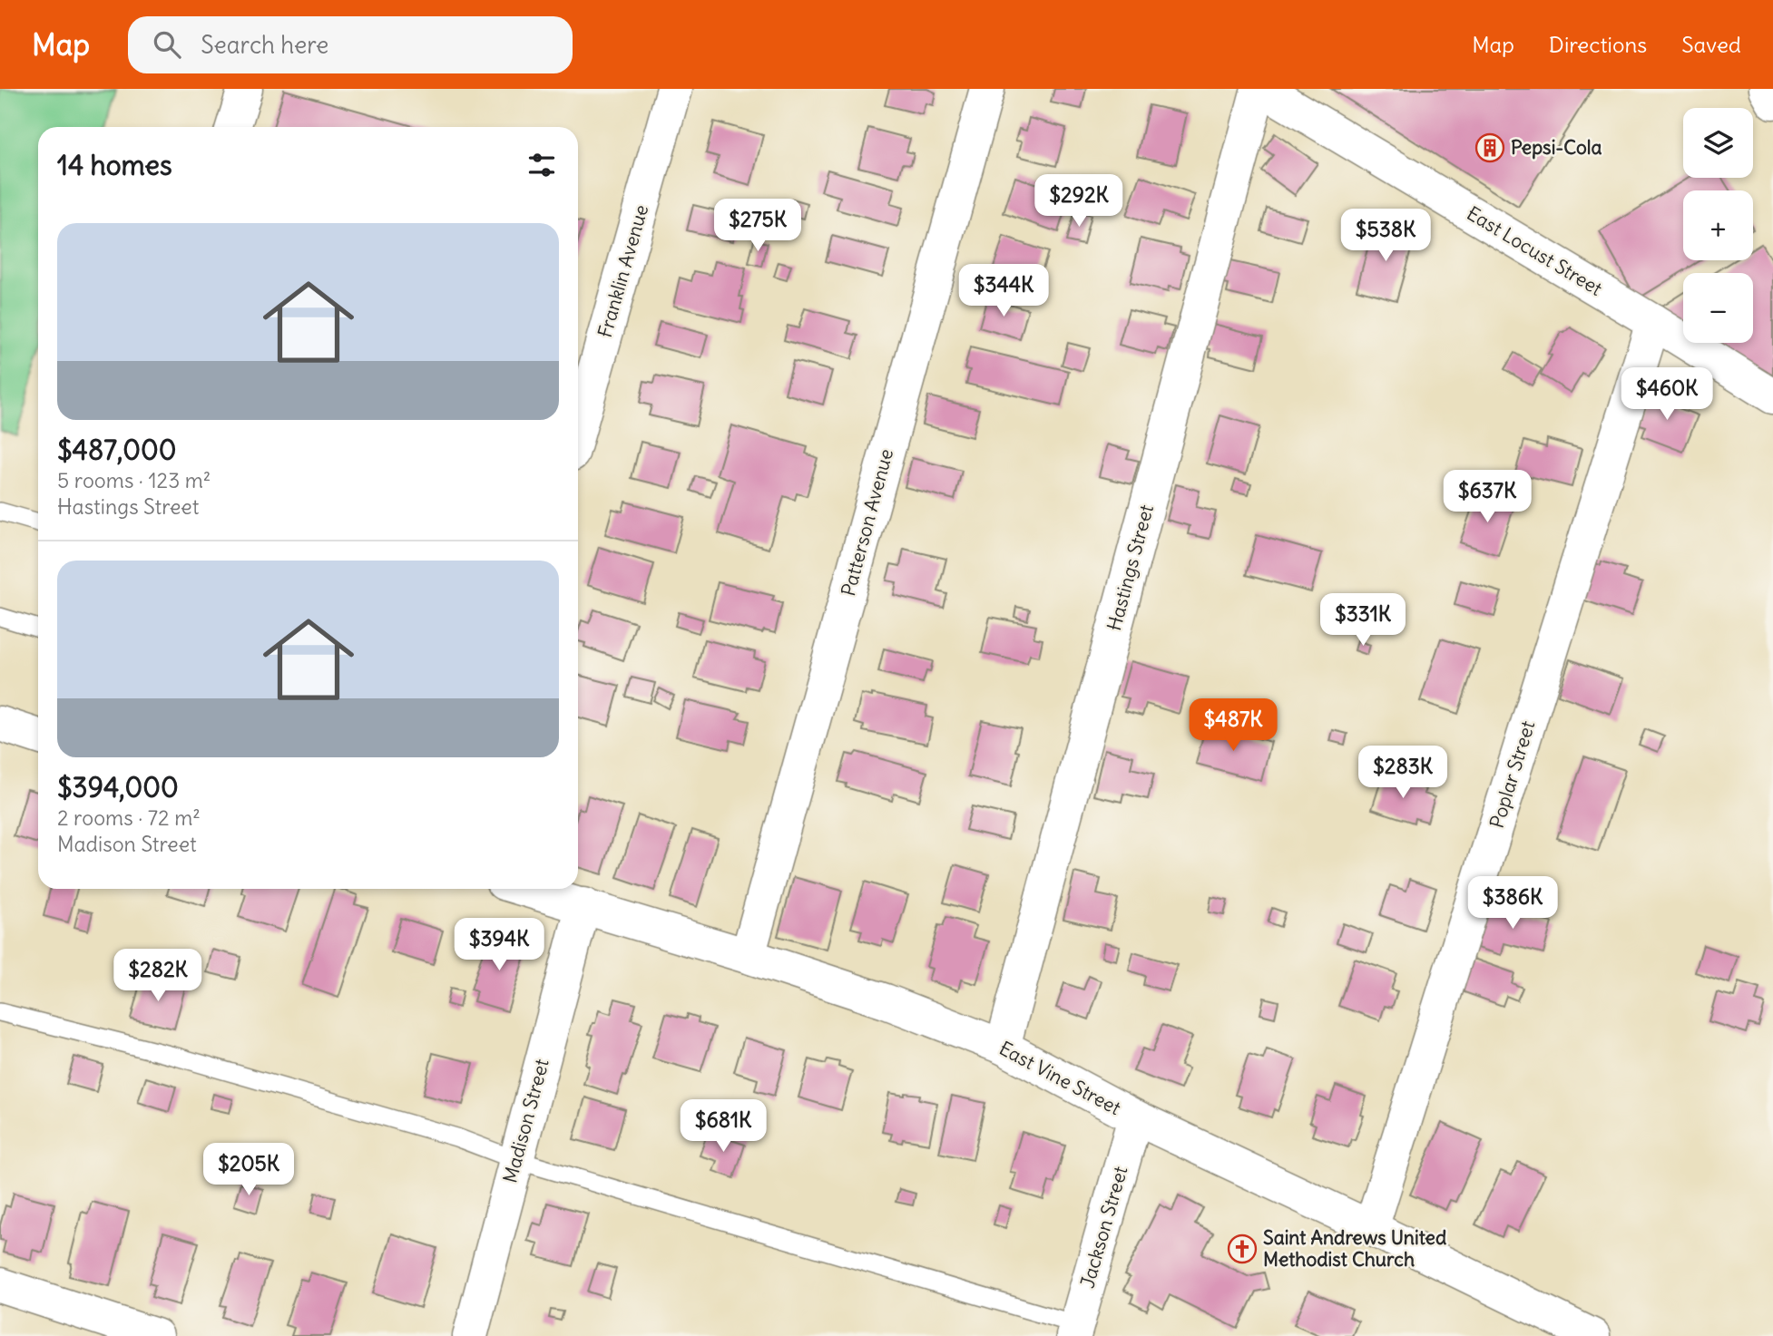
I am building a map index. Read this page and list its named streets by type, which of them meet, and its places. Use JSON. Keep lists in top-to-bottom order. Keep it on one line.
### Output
{"streets":{"street":["East Locust Street","Franklin Avenue","Patterson Avenue","Hastings Street","Poplar Street","East Vine Street","Madison Street","Jackson Street"]},"crossings":[["East Locust Street","Hastings Street"],["East Locust Street","Poplar Street"],["Patterson Avenue","East Vine Street"],["Hastings Street","East Vine Street"],["Poplar Street","East Vine Street"],["East Vine Street","Madison Street"],["East Vine Street","Jackson Street"]],"places":{"building":["Pepsi-Cola"],"church":["Saint Andrews United Methodist Church"]},"page":{"header":"Map","search":"Search here","nav":["Map","Directions","Saved"],"map_buttons":["+","−"],"heading":"14 homes","price":["$292K","$275K","$538K","$344K","$460K","$637K","$331K","$487K","$283K","$386K","$394K","$282K","$681K","$205K"],"list":[{"name":"$487,000","note":"5 rooms · 123 m² · Hastings Street"},{"name":"$394,000","note":"2 rooms · 72 m² · Madison Street"}]}}
